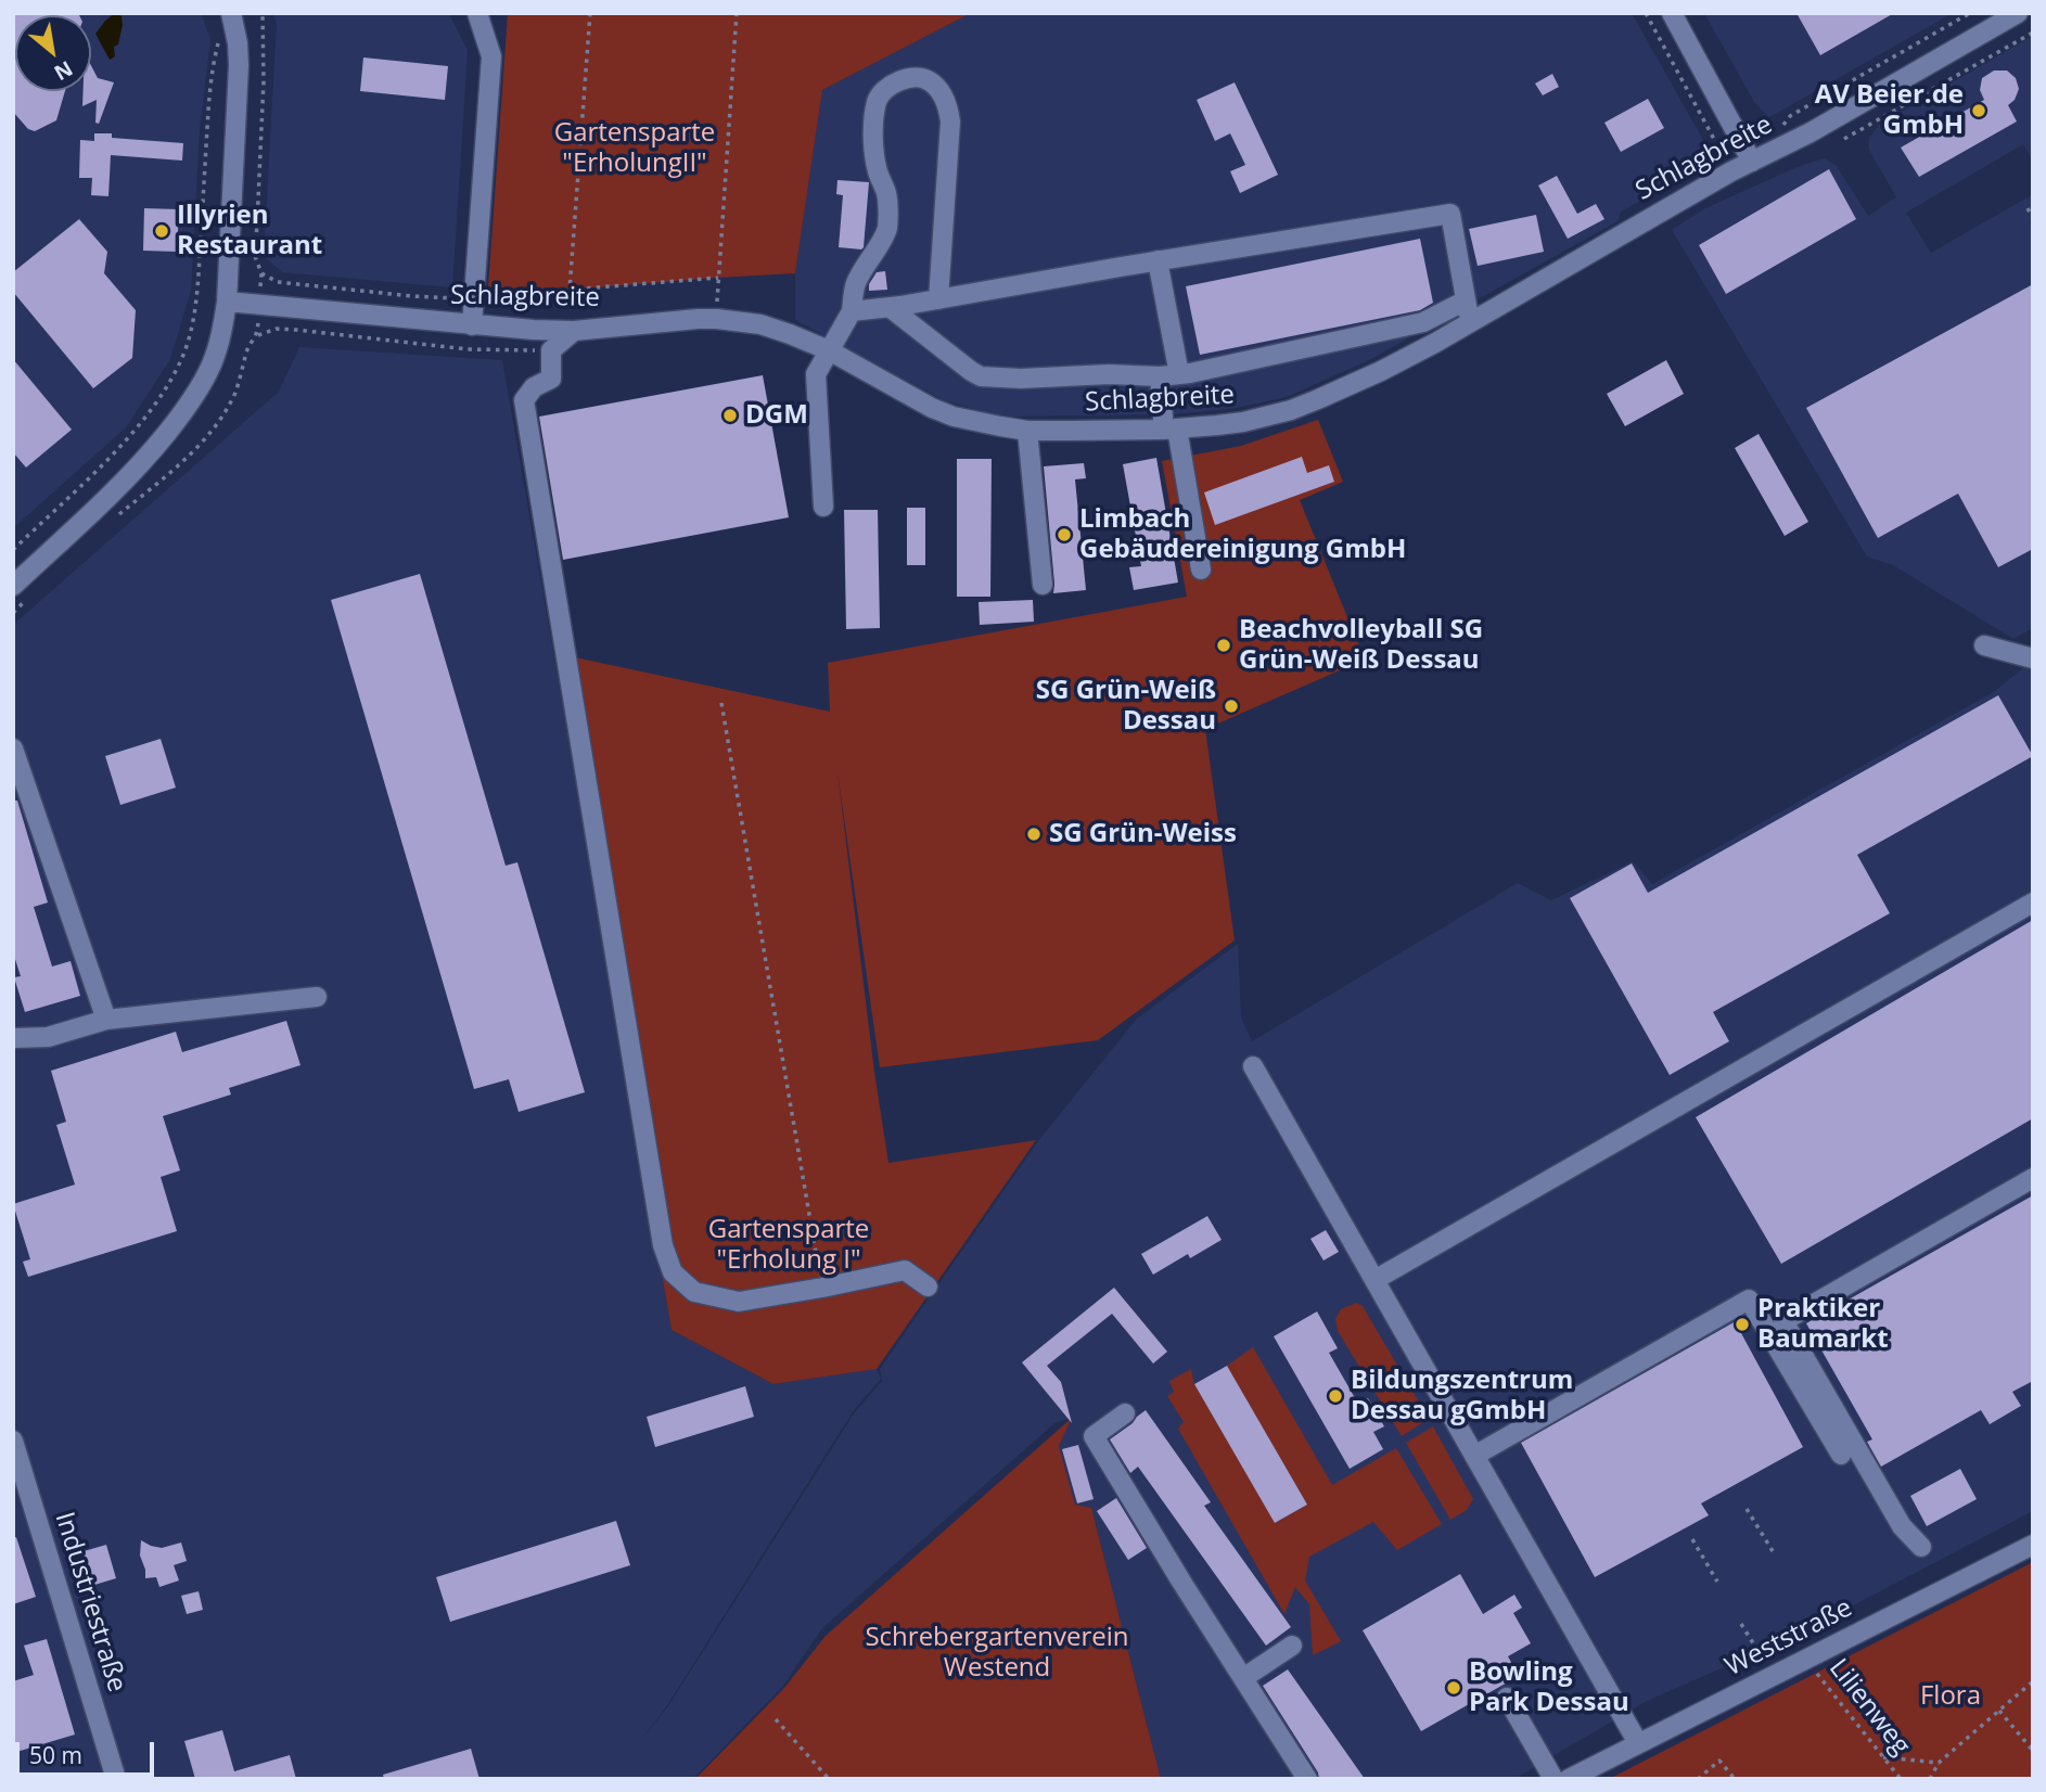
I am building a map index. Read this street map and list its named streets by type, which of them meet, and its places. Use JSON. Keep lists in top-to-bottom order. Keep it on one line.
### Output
{"streets":{"street":["Schlagbreite","Industriestraße","Weststraße"],"path":["Lilienweg"]},"crossings":[["Weststraße","Lilienweg"]],"parks":["Gartensparte \"ErholungII\"","Gartensparte \"Erholung I\"","Schrebergartenverein Westend","Flora"],"places":["AV Beier.de GmbH","Illyrien Restaurant","DGM","Limbach Gebäudereinigung GmbH","Beachvolleyball SG Grün-Weiß Dessau","SG Grün-Weiß Dessau","SG Grün-Weiss","Praktiker Baumarkt","Bildungszentrum Dessau gGmbH","Bowling Park Dessau"],"scale_bar":"50 m","north":"bottom right"}
